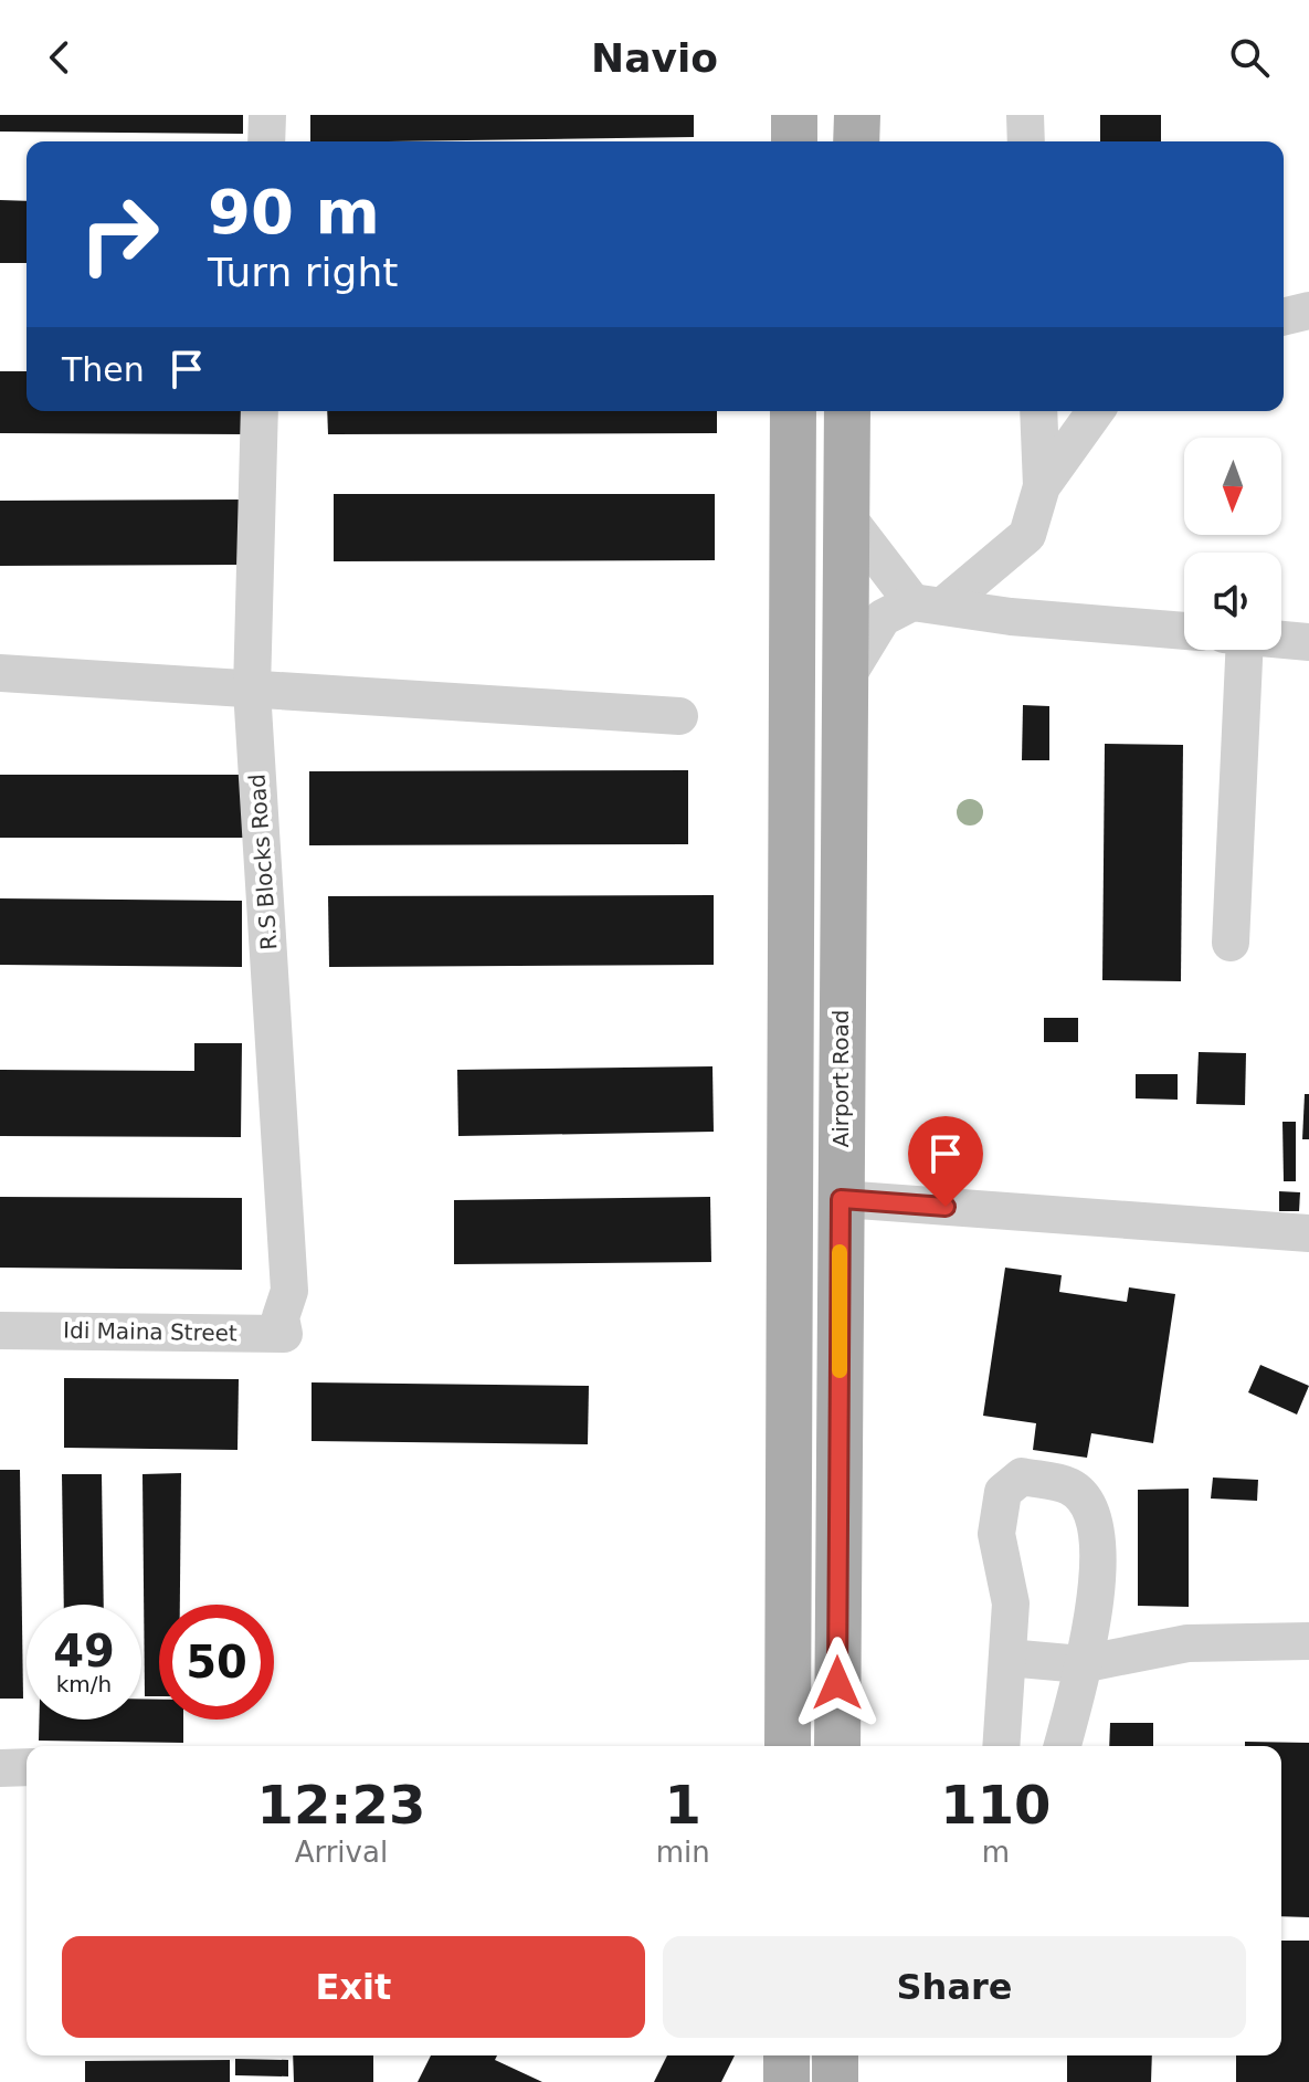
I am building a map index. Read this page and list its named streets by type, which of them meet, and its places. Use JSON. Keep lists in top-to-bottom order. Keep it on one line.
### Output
{"streets":{"main road":["Airport Road"],"lane":["R.S Blocks Road","Idi Maina Street"]},"crossings":[["R.S Blocks Road","Idi Maina Street"]],"north":"bottom","page":{"header":"Navio","turn":["90 m","Turn right"],"then":"Then","speed":"49 km/h","limit":"50","eta":["12:23","Arrival","1","min","110","m"],"buttons":["Exit","Share"]}}
